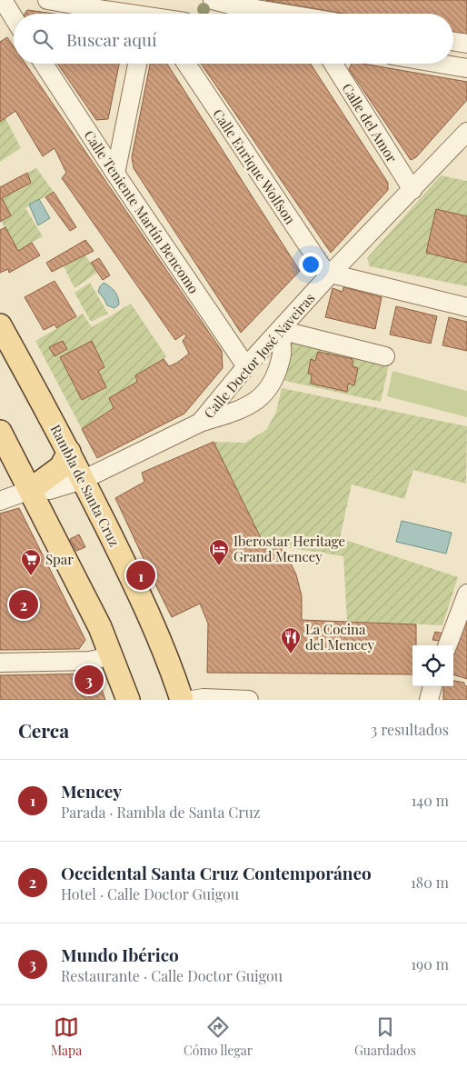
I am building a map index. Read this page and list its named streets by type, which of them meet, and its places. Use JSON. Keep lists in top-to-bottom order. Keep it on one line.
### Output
{"streets":{"main road":["Rambla de Santa Cruz"],"street":["Calle del Amor","Calle Enrique Wolfson","Calle Teniente Martín Bencomo","Calle Doctor José Naveiras"]},"crossings":[["Calle del Amor","Calle Doctor José Naveiras"],["Calle Enrique Wolfson","Calle Doctor José Naveiras"],["Calle Teniente Martín Bencomo","Calle Doctor José Naveiras"],["Calle Doctor José Naveiras","Rambla de Santa Cruz"]],"places":{"hotel":["Iberostar Heritage Grand Mencey"],"supermarket":["Spar"],"restaurant":["La Cocina del Mencey"]},"page":{"search":"Buscar aquí","pins":["1","2","3"],"heading":["Cerca","3 resultados"],"list":[{"mark":"1","name":"Mencey","note":"Parada · Rambla de Santa Cruz","value":"140 m"},{"mark":"2","name":"Occidental Santa Cruz Contemporáneo","note":"Hotel · Calle Doctor Guigou","value":"180 m"},{"mark":"3","name":"Mundo Ibérico","note":"Restaurante · Calle Doctor Guigou","value":"190 m"}],"nav":["Mapa","Cómo llegar","Guardados"]}}
